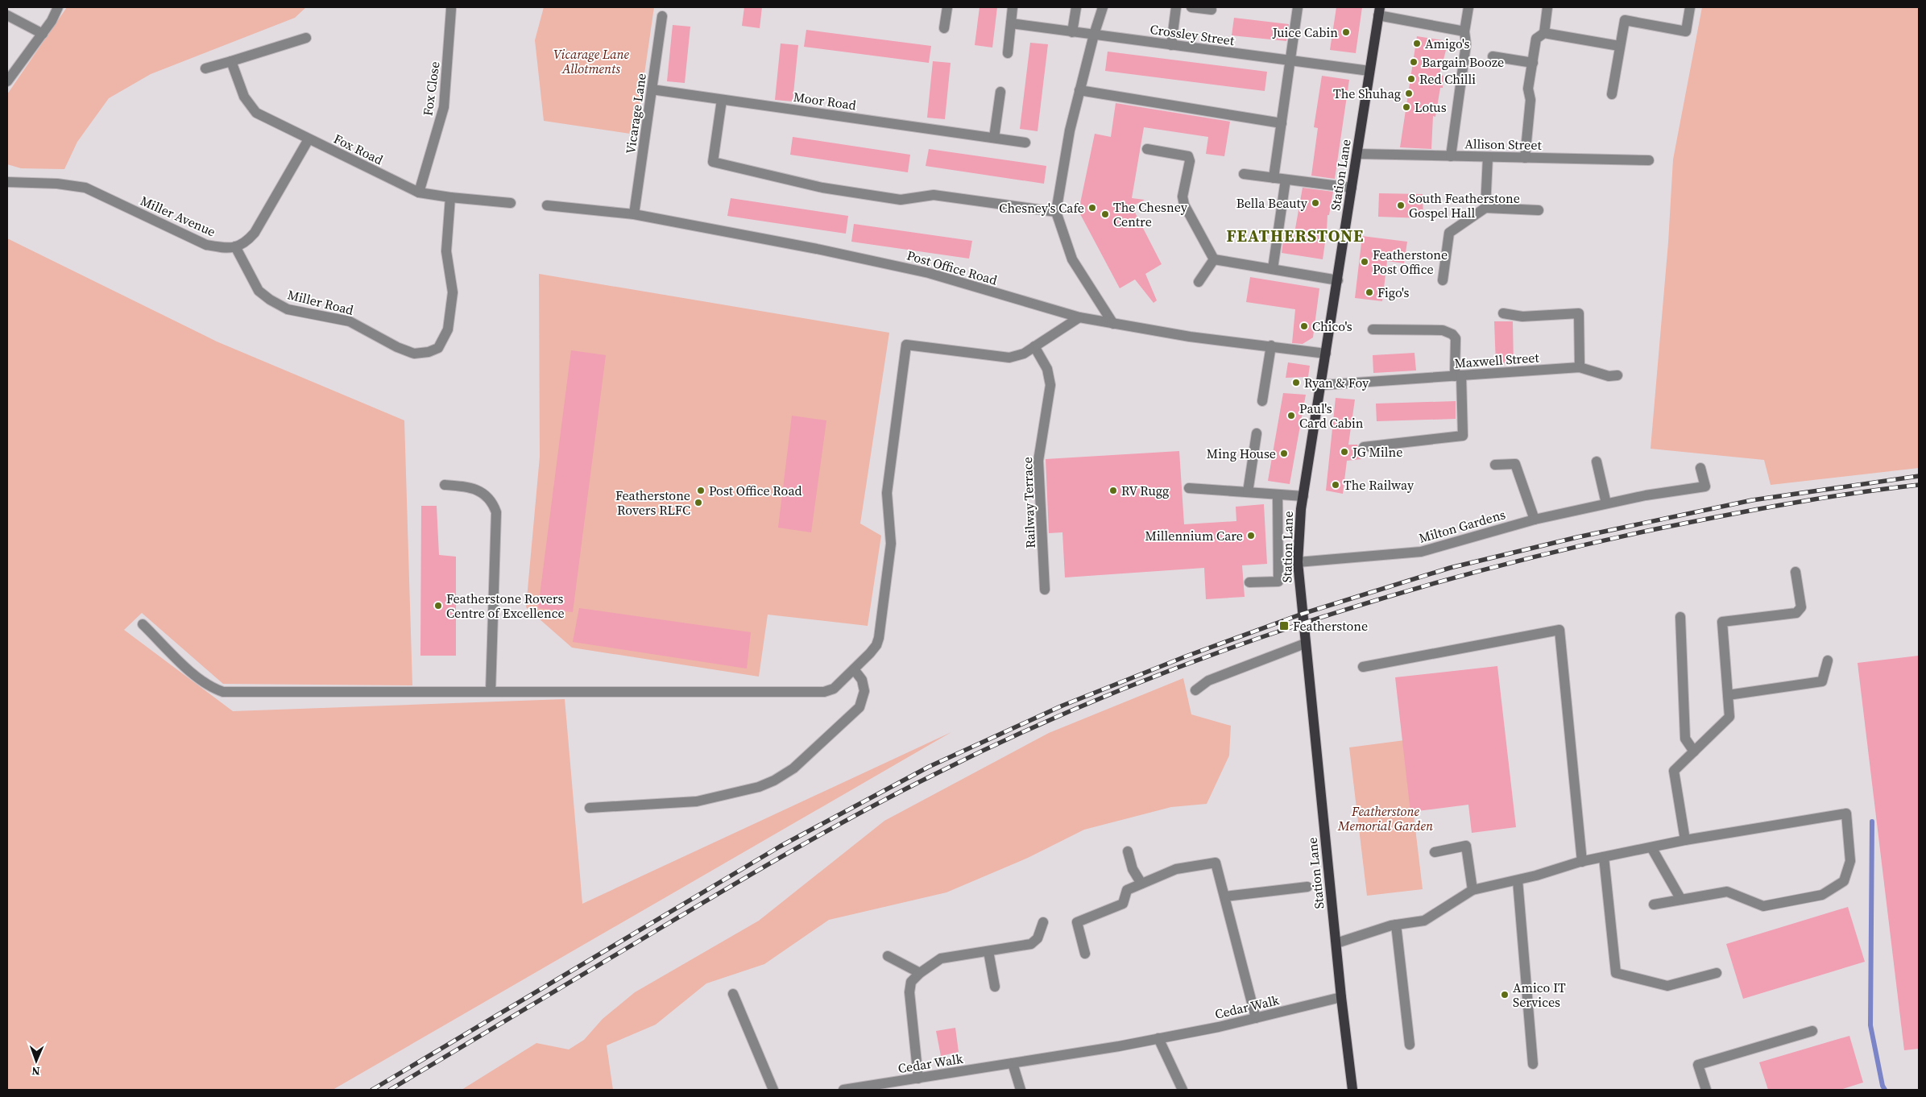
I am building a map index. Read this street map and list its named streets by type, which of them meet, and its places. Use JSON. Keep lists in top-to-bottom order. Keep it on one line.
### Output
{"streets":{"main road":["Station Lane"],"street":["Crossley Street","Fox Close","Moor Road","Vicarage Lane","Allison Street","Fox Road","Miller Avenue","Post Office Road","Miller Road","Maxwell Street","Railway Terrace","Milton Gardens","Cedar Walk"]},"crossings":[["Crossley Street","Station Lane"],["Fox Close","Fox Road"],["Moor Road","Vicarage Lane"],["Vicarage Lane","Post Office Road"],["Allison Street","Station Lane"],["Fox Road","Miller Road"],["Station Lane","Post Office Road"],["Station Lane","Maxwell Street"],["Station Lane","Milton Gardens"],["Station Lane","Cedar Walk"],["Miller Avenue","Miller Road"]],"districts":["FEATHERSTONE"],"parks":["Vicarage Lane Allotments","Featherstone Memorial Garden"],"places":{"other":["Juice Cabin","Amigo's","Bargain Booze","Red Chilli","The Shuhag","Lotus","Bella Beauty","South Featherstone Gospel Hall","Chesney's Cafe","The Chesney Centre","Featherstone Post Office","Figo's","Chico's","Ryan & Foy","Paul's Card Cabin","JG Milne","Ming House","The Railway","Post Office Road","RV Rugg","Featherstone Rovers RLFC","Millennium Care","Featherstone Rovers Centre of Excellence","Amico IT Services"],"transit":["Featherstone"]},"north":"bottom"}
